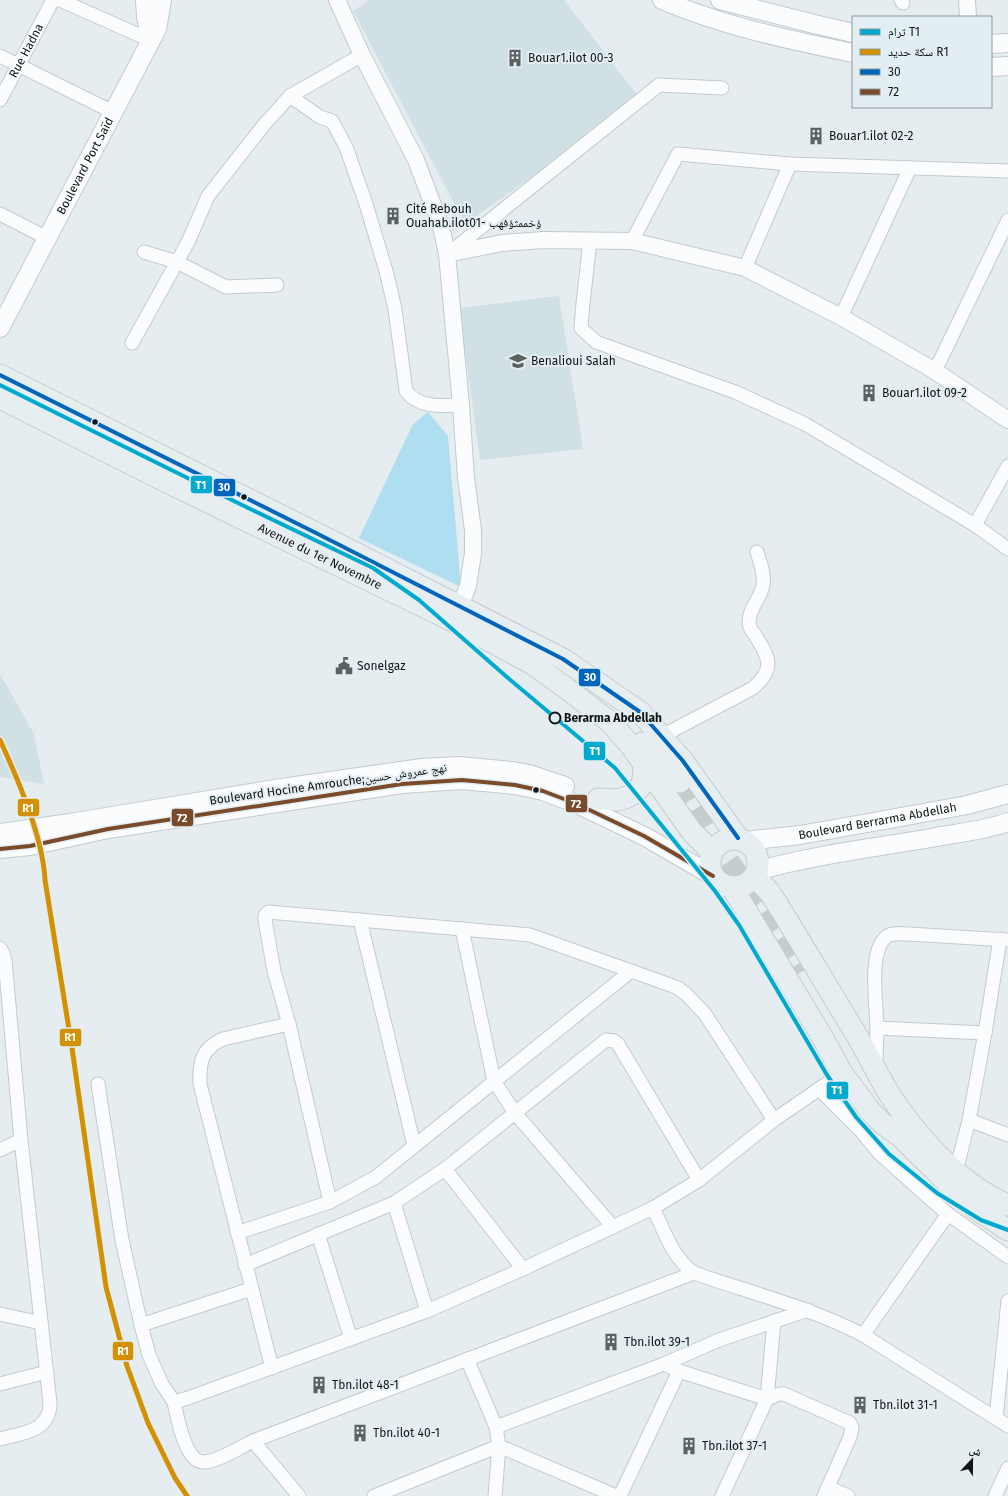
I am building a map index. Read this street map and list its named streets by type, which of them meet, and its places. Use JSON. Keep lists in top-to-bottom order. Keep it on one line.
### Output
{"streets":{"main road":["Boulevard Port Saïd","Avenue du 1er Novembre","Boulevard Hocine Amrouche;نهج عمروش حسين","Boulevard Berrarma Abdellah"],"street":["Rue Hadna"]},"crossings":[["Avenue du 1er Novembre","Boulevard Hocine Amrouche;نهج عمروش حسين"],["Avenue du 1er Novembre","Boulevard Berrarma Abdellah"],["Boulevard Hocine Amrouche;نهج عمروش حسين","Boulevard Berrarma Abdellah"]],"places":{"building":["Bouar1.ilot 00-3","Bouar1.ilot 02-2","Cité Rebouh Ouahab.ilot01- ؤخممثؤفهب","Bouar1.ilot 09-2","Tbn.ilot 39-1","Tbn.ilot 48-1","Tbn.ilot 31-1","Tbn.ilot 40-1","Tbn.ilot 37-1"],"school or university":["Benalioui Salah"],"public building":["Sonelgaz"],"other":["Berarma Abdellah"]},"lines":["transit line 30","tram line T1","rail line R1","transit line 72"],"legend":["ترام T1","سكة حديد R1","30","72"],"north":"top"}
